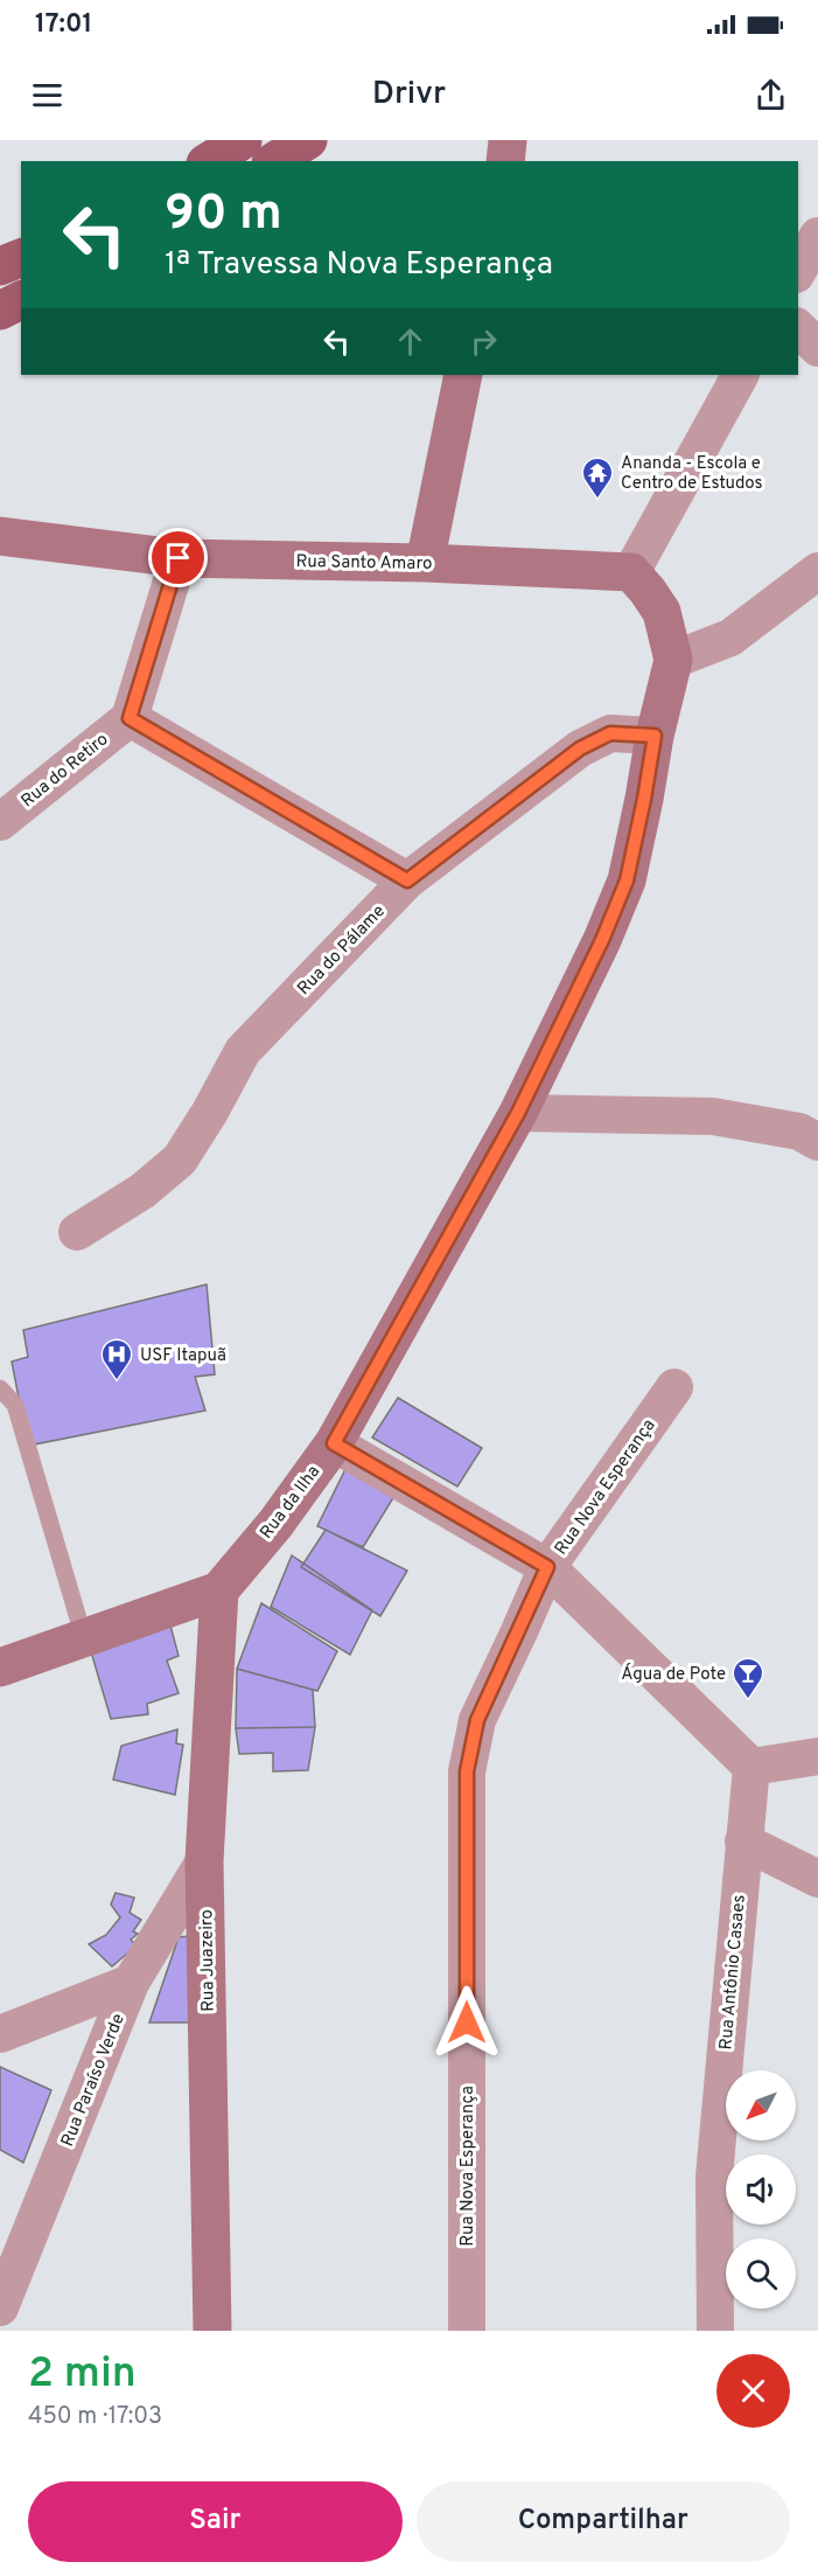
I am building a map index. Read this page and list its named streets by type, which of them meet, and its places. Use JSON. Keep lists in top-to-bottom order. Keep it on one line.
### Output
{"streets":{"main road":["Rua Santo Amaro","Rua da Ilha","Rua Juazeiro"],"street":["Rua do Retiro","Rua do Pálame","Rua Nova Esperança","Rua Antônio Casaes","Rua Paraíso Verde"]},"crossings":[["Rua do Pálame","Rua da Ilha"],["Rua da Ilha","Rua Juazeiro"],["Rua Juazeiro","Rua Paraíso Verde"]],"places":{"temple":["Ananda - Escola e Centro de Estudos"],"hospital":["USF Itapuã"],"bar":["Água de Pote"]},"north":"bottom left","page":{"status":"17:01","header":"Drivr","turn":["90 m","1ª Travessa Nova Esperança"],"heading":["2 min","450 m · 17:03"],"buttons":["Sair","Compartilhar"]}}
